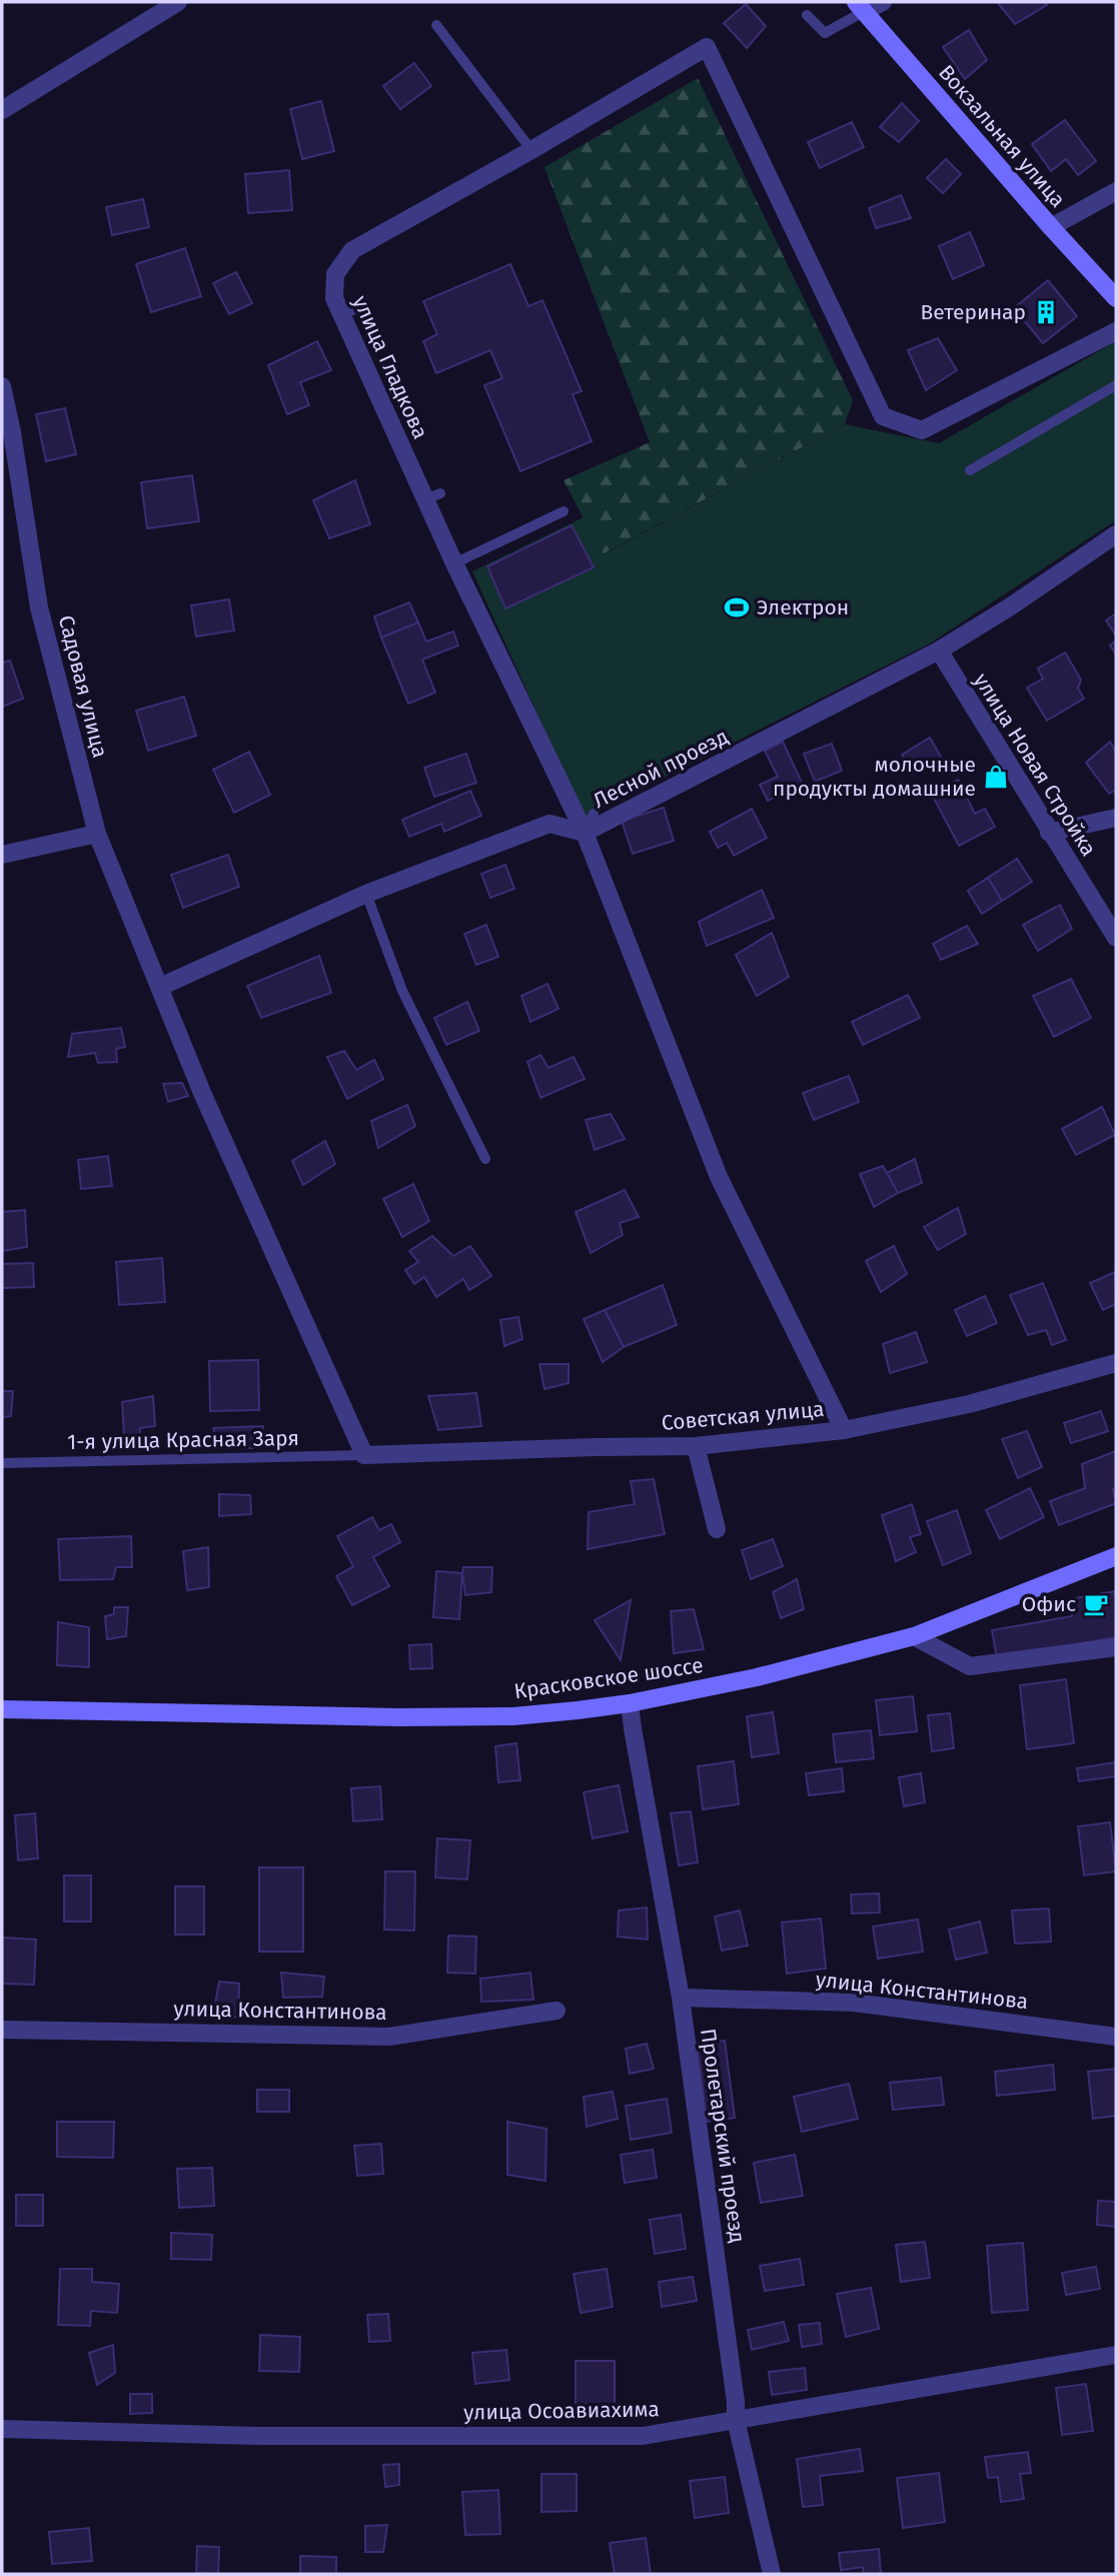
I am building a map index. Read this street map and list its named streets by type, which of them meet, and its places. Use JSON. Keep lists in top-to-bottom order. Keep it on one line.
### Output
{"streets":{"main road":["Вокзальная улица","Красковское шоссе"],"street":["улица Гладкова","Садовая улица","улица Новая Стройка","Лесной проезд","Советская улица","улица Константинова","Пролетарский проезд","улица Осоавиахима"],"lane":["1-я улица Красная Заря"]},"crossings":[["улица Гладкова","Лесной проезд"],["улица Гладкова","Советская улица"],["Садовая улица","Лесной проезд"],["Садовая улица","Советская улица"],["Садовая улица","1-я улица Красная Заря"],["улица Новая Стройка","Лесной проезд"],["Советская улица","1-я улица Красная Заря"],["Красковское шоссе","Пролетарский проезд"],["улица Константинова","Пролетарский проезд"],["Пролетарский проезд","улица Осоавиахима"]],"places":{"building":["Ветеринар"],"sports":["Электрон"],"shop":["молочные продукты домашние"],"cafe":["Офис"]}}
